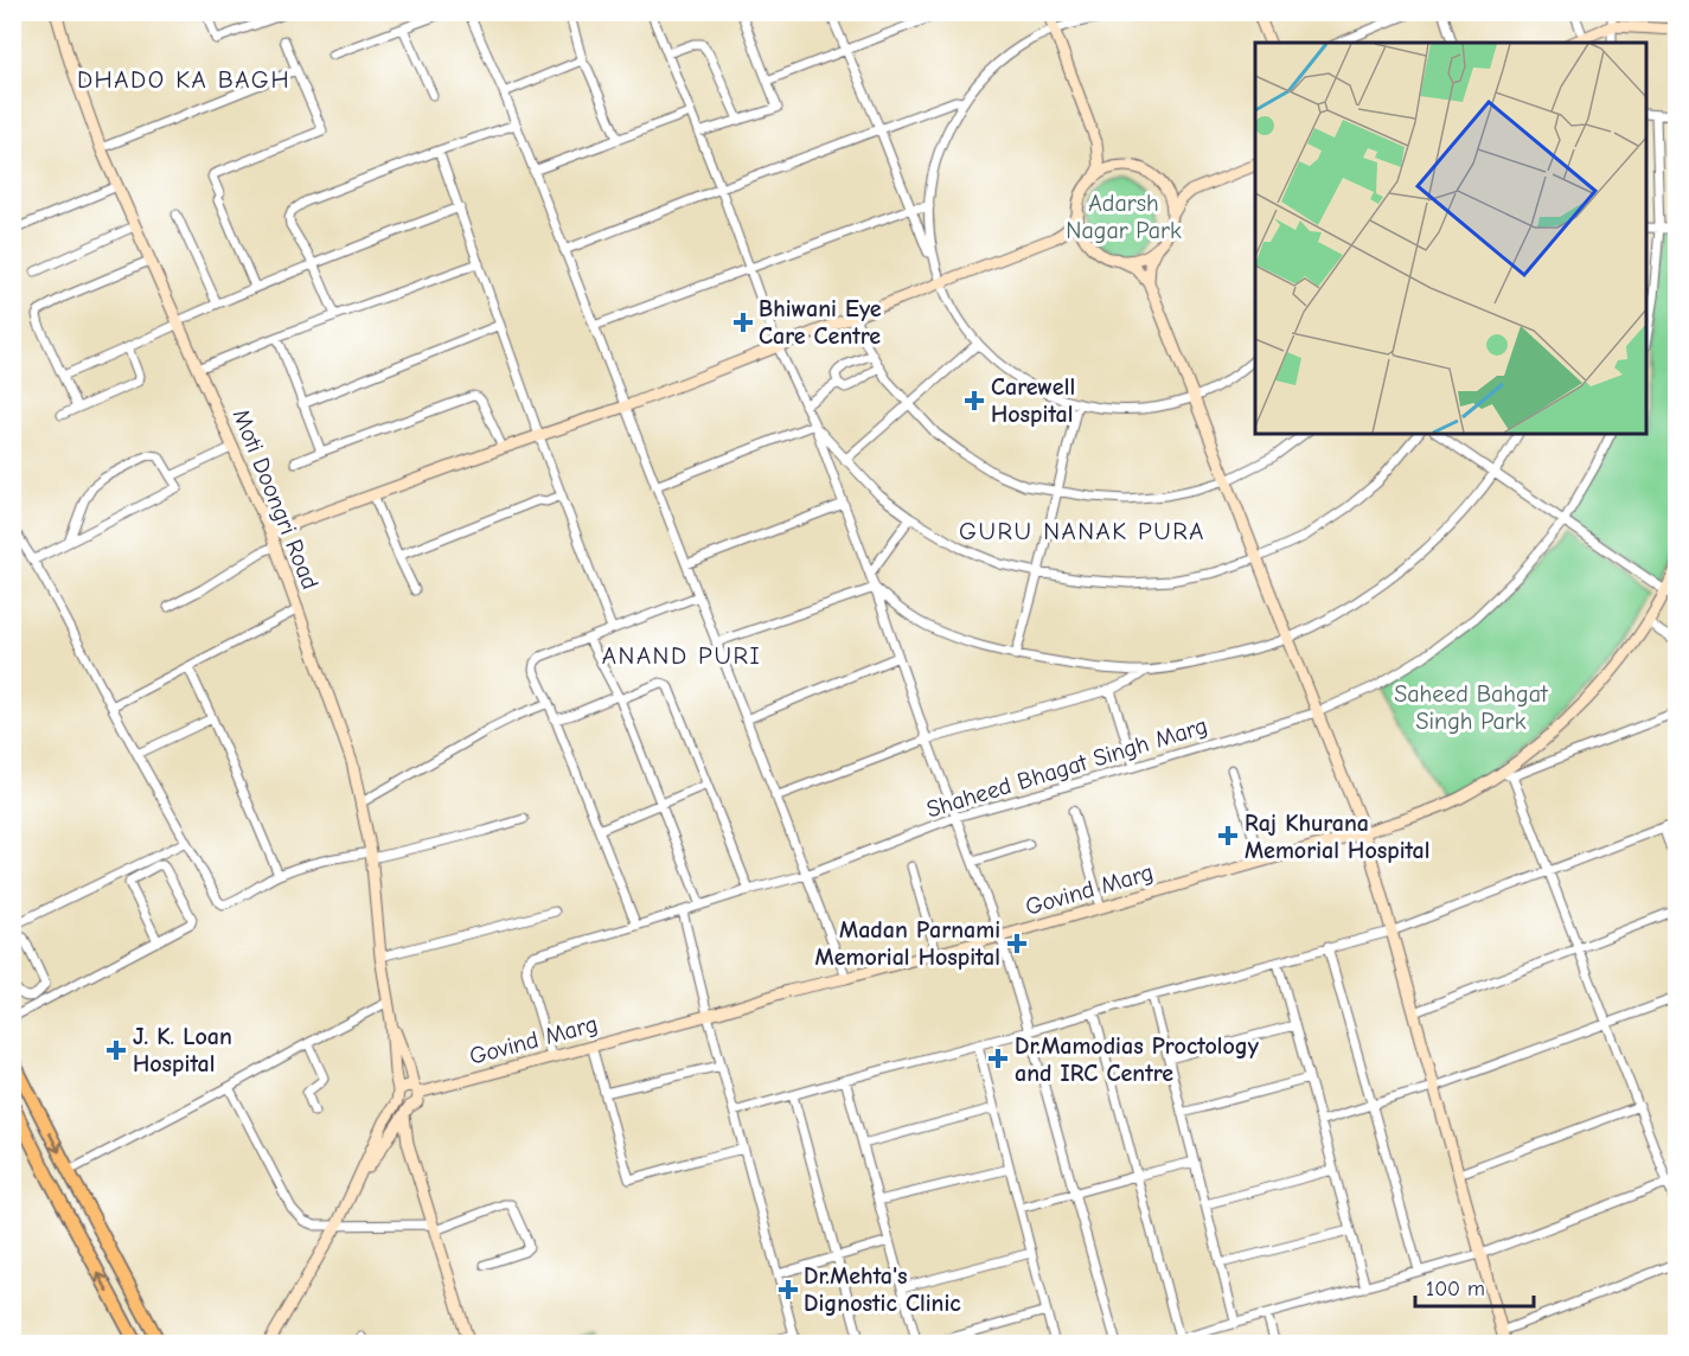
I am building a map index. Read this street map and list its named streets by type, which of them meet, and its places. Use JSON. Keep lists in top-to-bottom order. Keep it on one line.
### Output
{"streets":{"street":["Moti Doongri Road","Shaheed Bhagat Singh Marg","Govind Marg"]},"crossings":[["Moti Doongri Road","Govind Marg"],["Shaheed Bhagat Singh Marg","Govind Marg"]],"districts":["DHADO KA BAGH","GURU NANAK PURA","ANAND PURI"],"parks":["Adarsh Nagar Park","Saheed Bahgat Singh Park"],"places":{"health":["Bhiwani Eye Care Centre","Carewell Hospital","Raj Khurana Memorial Hospital","Madan Parnami Memorial Hospital","J. K. Loan Hospital","Dr.Mamodias Proctology and IRC Centre","Dr.Mehta's Dignostic Clinic"]},"scale_bar":"100 m"}
